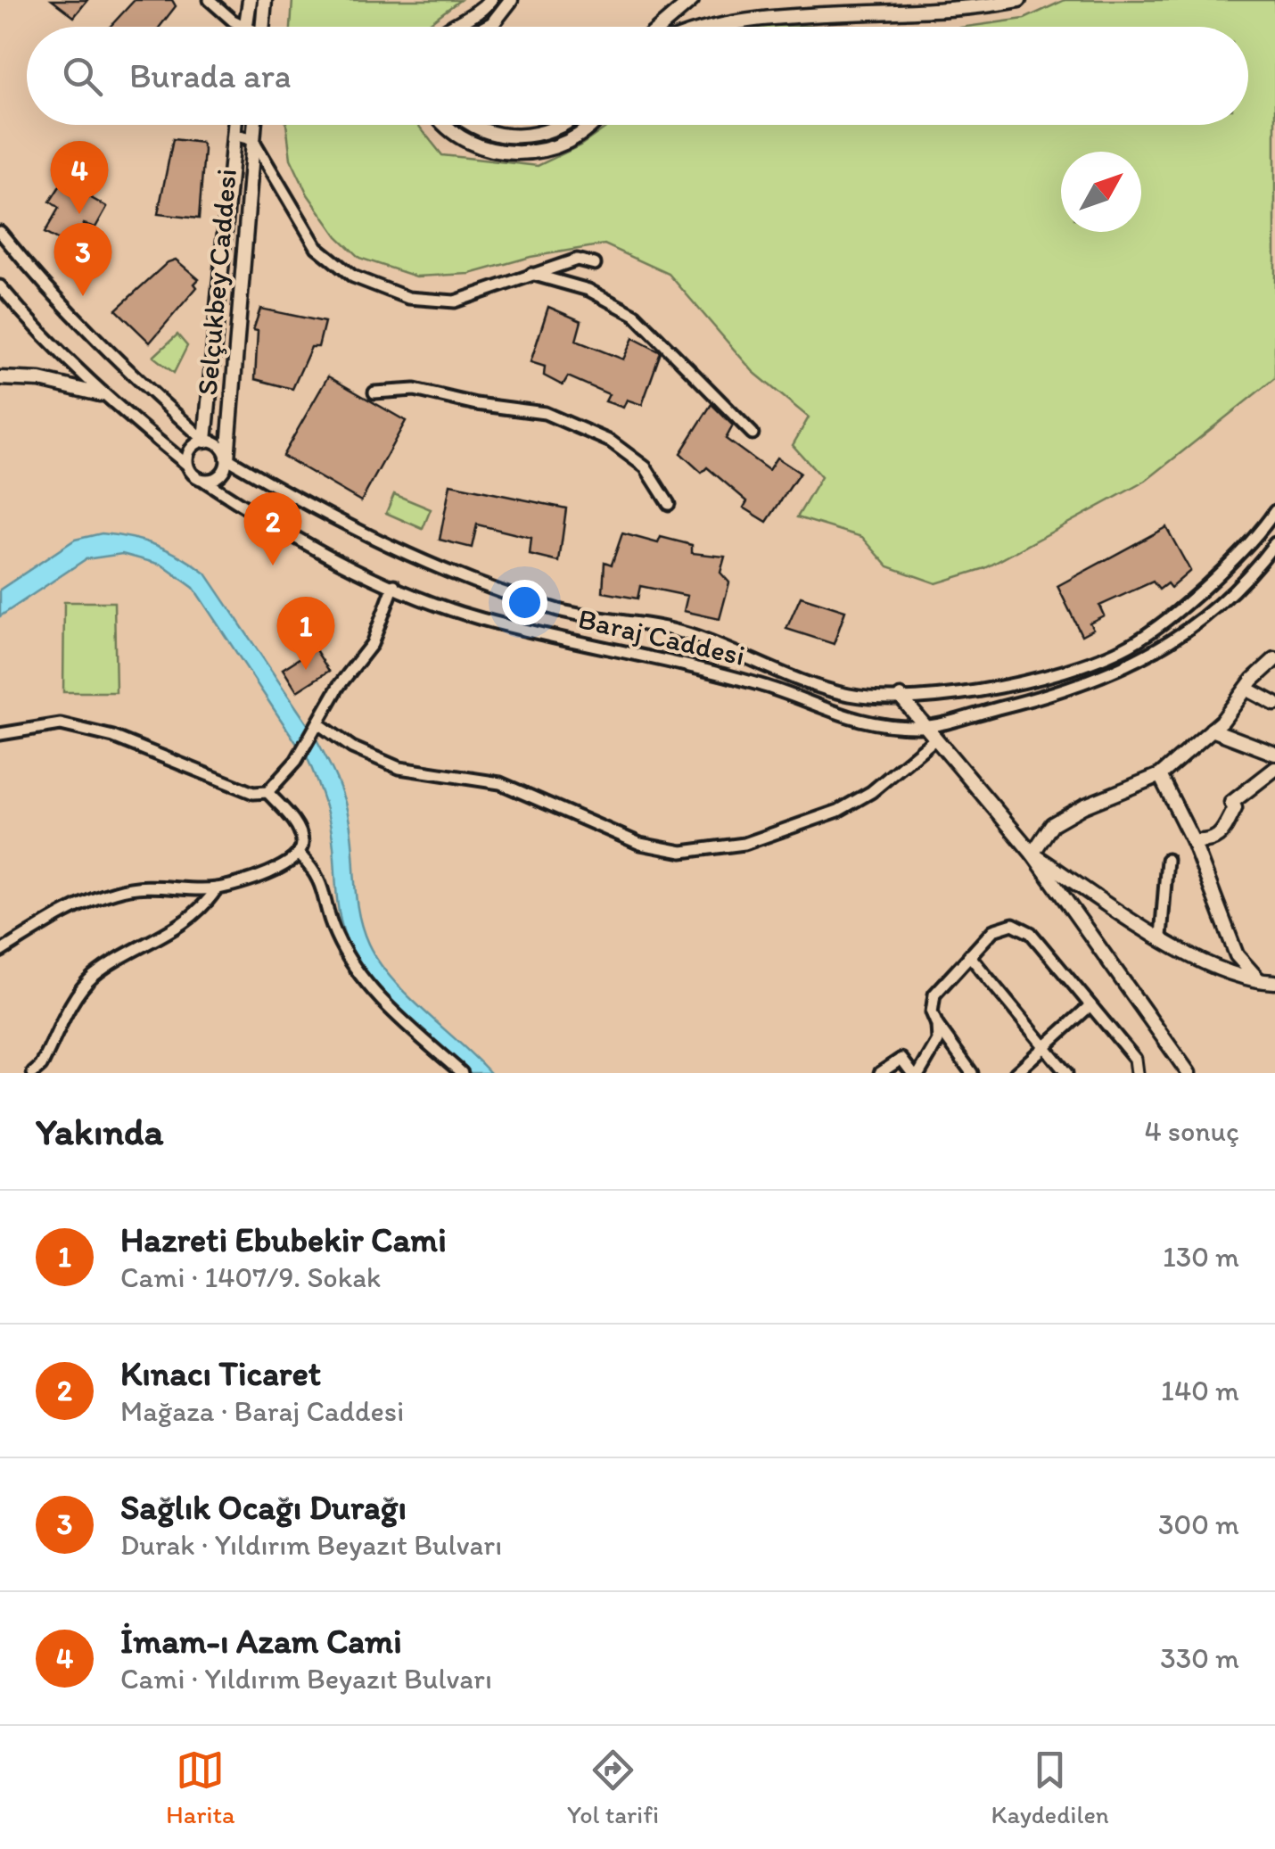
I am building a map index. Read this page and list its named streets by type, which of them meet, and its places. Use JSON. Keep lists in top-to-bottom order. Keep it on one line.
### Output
{"streets":{"street":["Selçukbey Caddesi","Baraj Caddesi"]},"crossings":[["Selçukbey Caddesi","Baraj Caddesi"]],"north":"top right","page":{"search":"Burada ara","pins":["4","3","2","1"],"heading":["Yakında","4 sonuç"],"list":[{"mark":"1","name":"Hazreti Ebubekir Cami","note":"Cami · 1407/9. Sokak","value":"130 m"},{"mark":"2","name":"Kınacı Ticaret","note":"Mağaza · Baraj Caddesi","value":"140 m"},{"mark":"3","name":"Sağlık Ocağı Durağı","note":"Durak · Yıldırım Beyazıt Bulvarı","value":"300 m"},{"mark":"4","name":"İmam-ı Azam Cami","note":"Cami · Yıldırım Beyazıt Bulvarı","value":"330 m"}],"nav":["Harita","Yol tarifi","Kaydedilen"]}}
